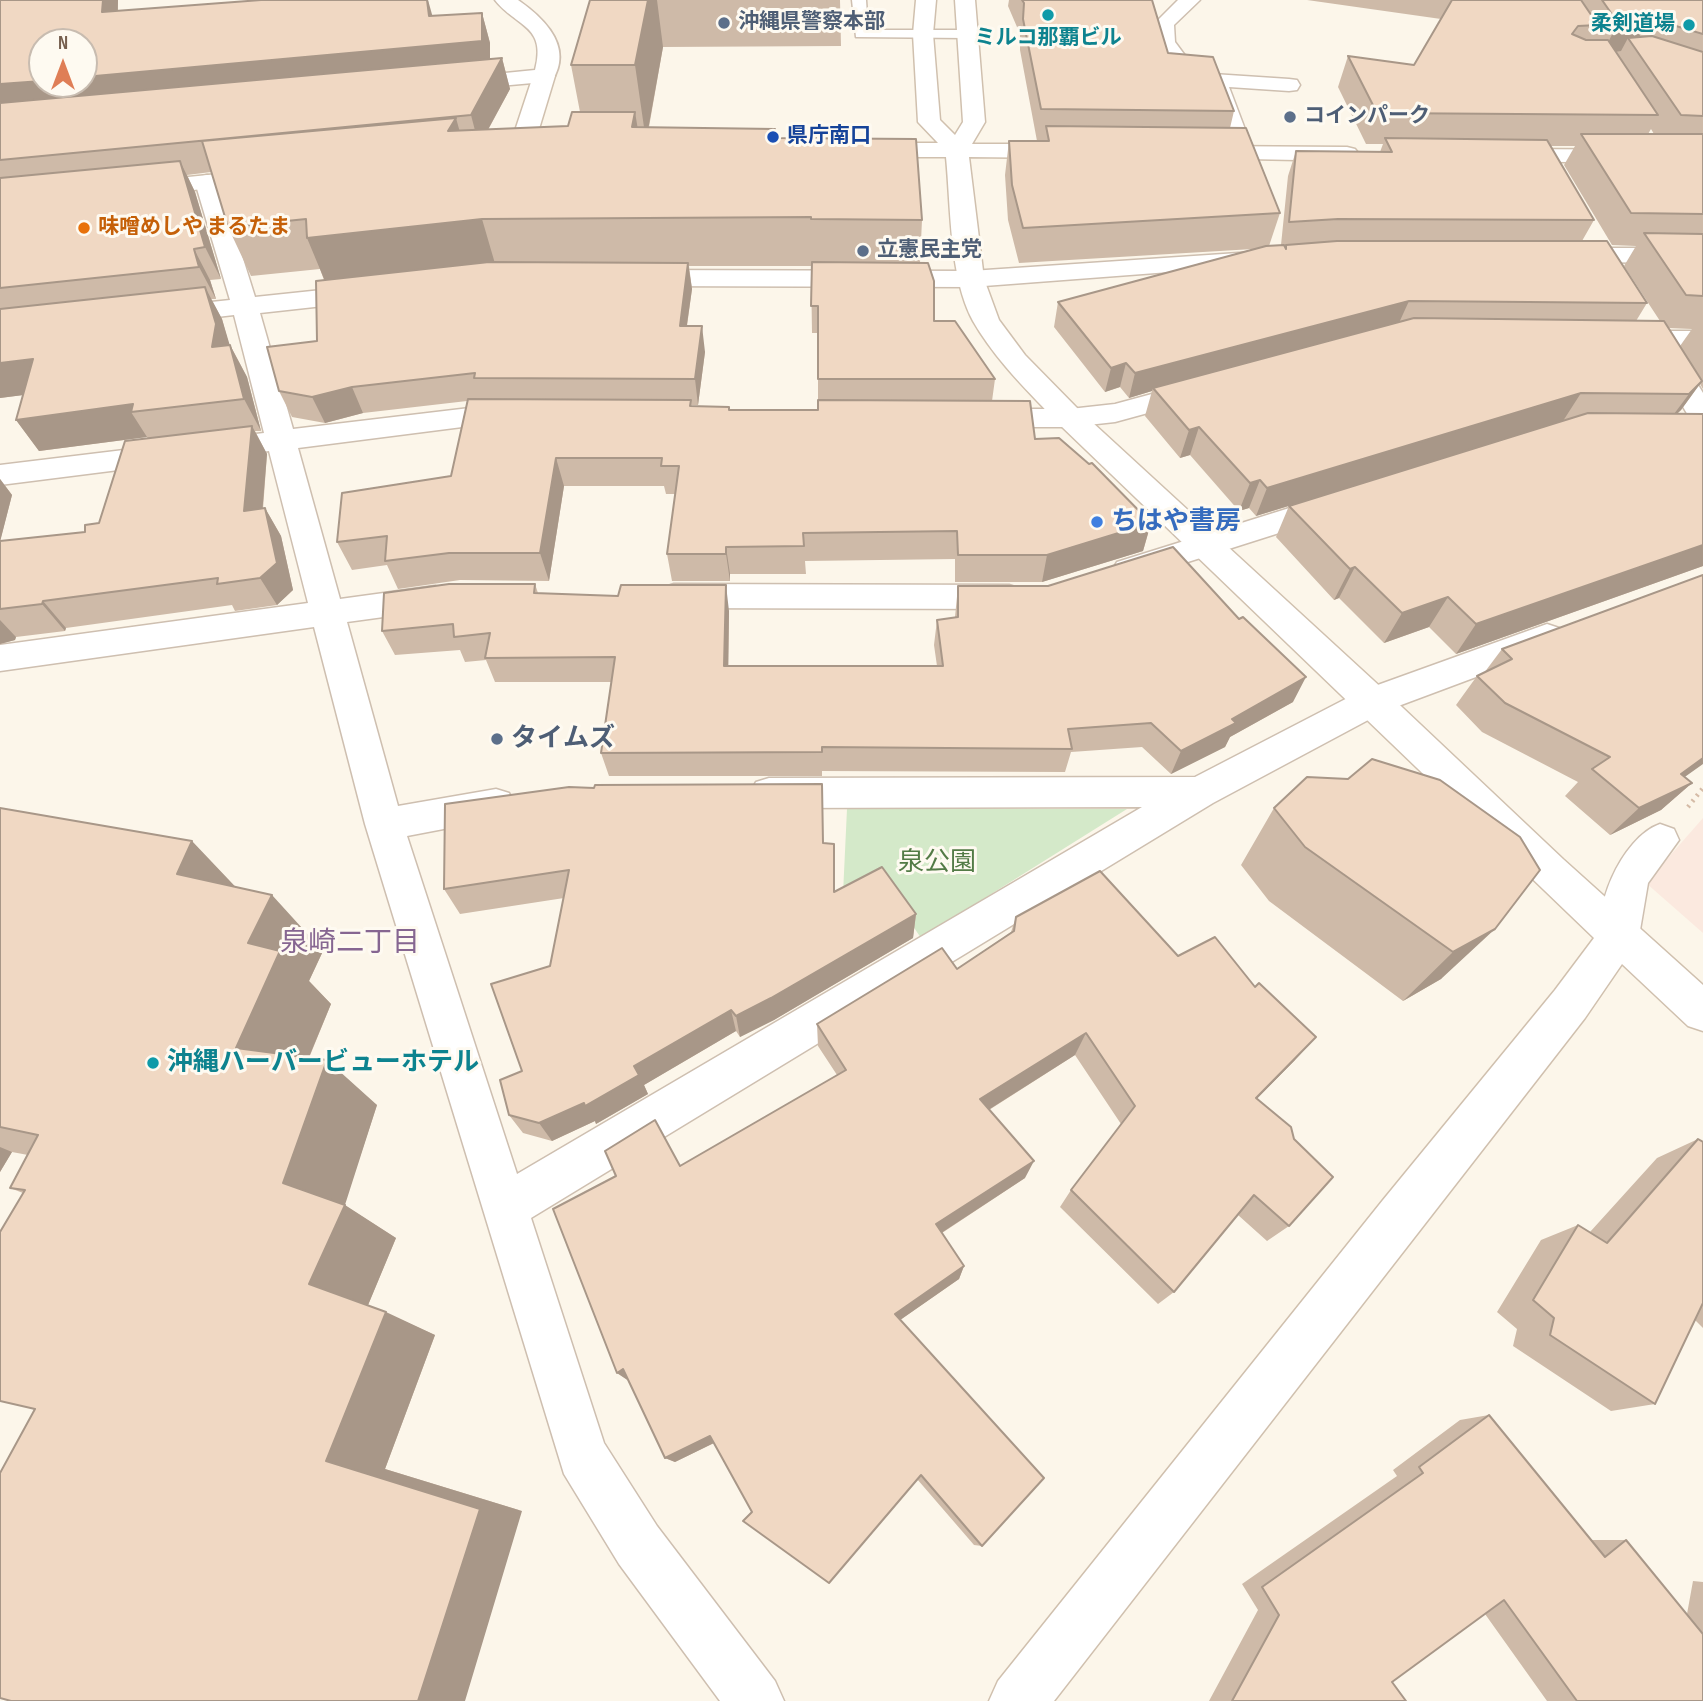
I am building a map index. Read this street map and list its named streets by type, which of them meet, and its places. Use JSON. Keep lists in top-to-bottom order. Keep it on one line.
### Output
{"districts":["泉崎二丁目"],"parks":["泉公園"],"places":["ミルコ那覇ビル","沖縄県警察本部","柔剣道場","コインパーク","県庁南口","味噌めしや まるたま","立憲民主党","ちはや書房","タイムズ","沖縄ハーバービューホテル"],"north":"top"}
